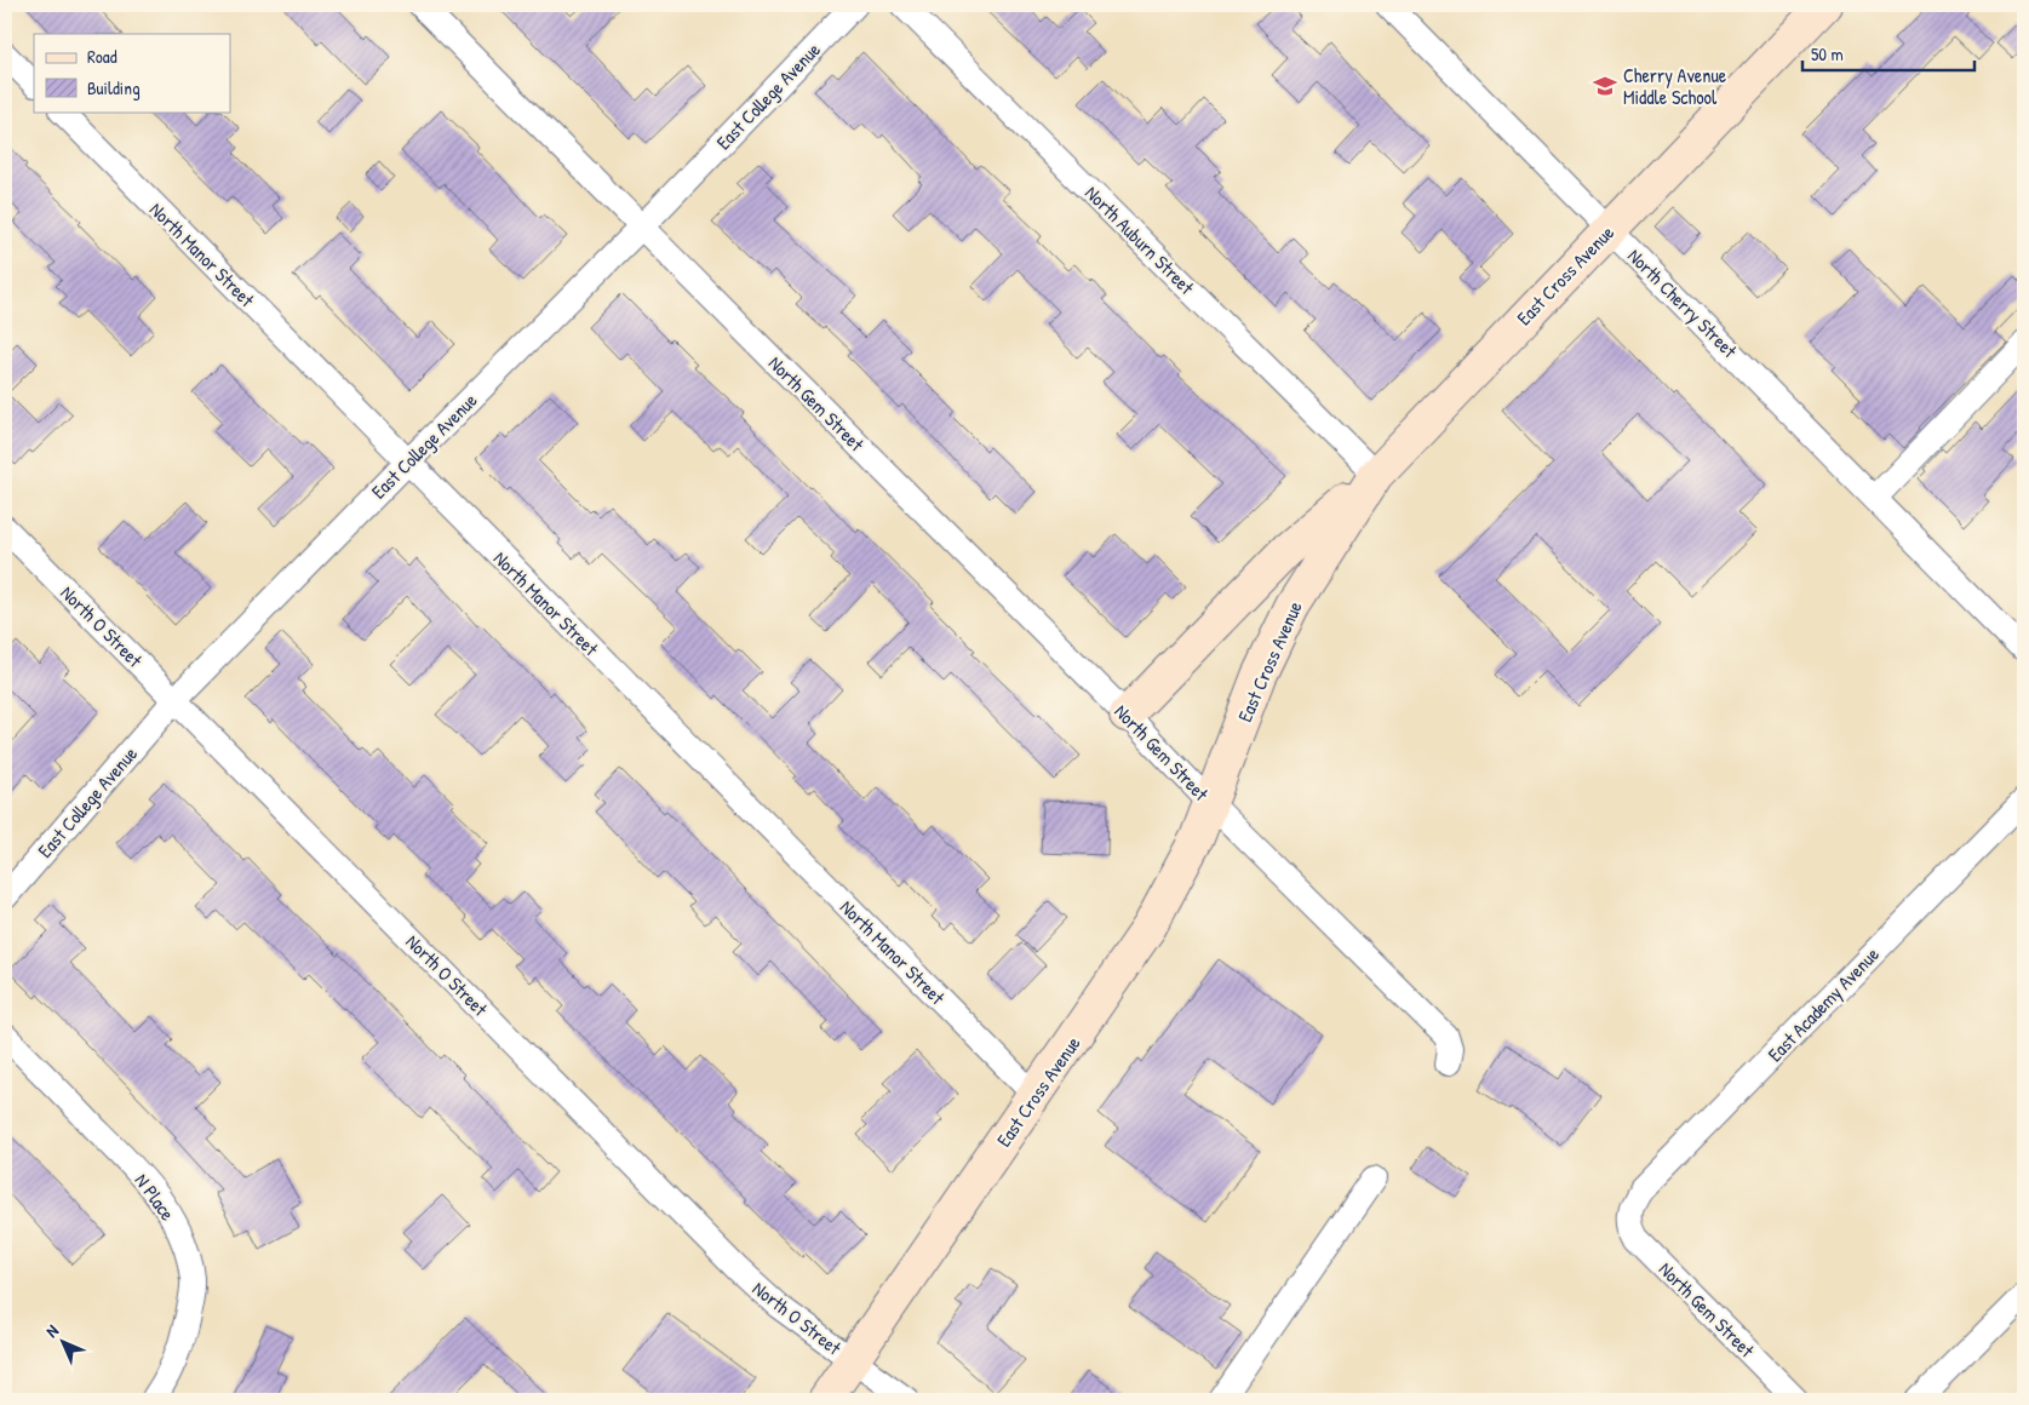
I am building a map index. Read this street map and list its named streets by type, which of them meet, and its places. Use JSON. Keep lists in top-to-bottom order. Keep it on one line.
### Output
{"streets":{"street":["East College Avenue","North Auburn Street","North Manor Street","East Cross Avenue","North Cherry Street","North Gem Street","North O Street","East Academy Avenue","N Place"]},"crossings":[["East College Avenue","North Manor Street"],["East College Avenue","North Gem Street"],["East College Avenue","North O Street"],["North Auburn Street","East Cross Avenue"],["North Manor Street","East Cross Avenue"],["East Cross Avenue","North Cherry Street"],["East Cross Avenue","North Gem Street"],["East Cross Avenue","North O Street"],["North Gem Street","East Academy Avenue"]],"places":{"school or university":["Cherry Avenue Middle School"]},"legend":["Road","Building"],"scale_bar":"50 m","north":"top left"}
